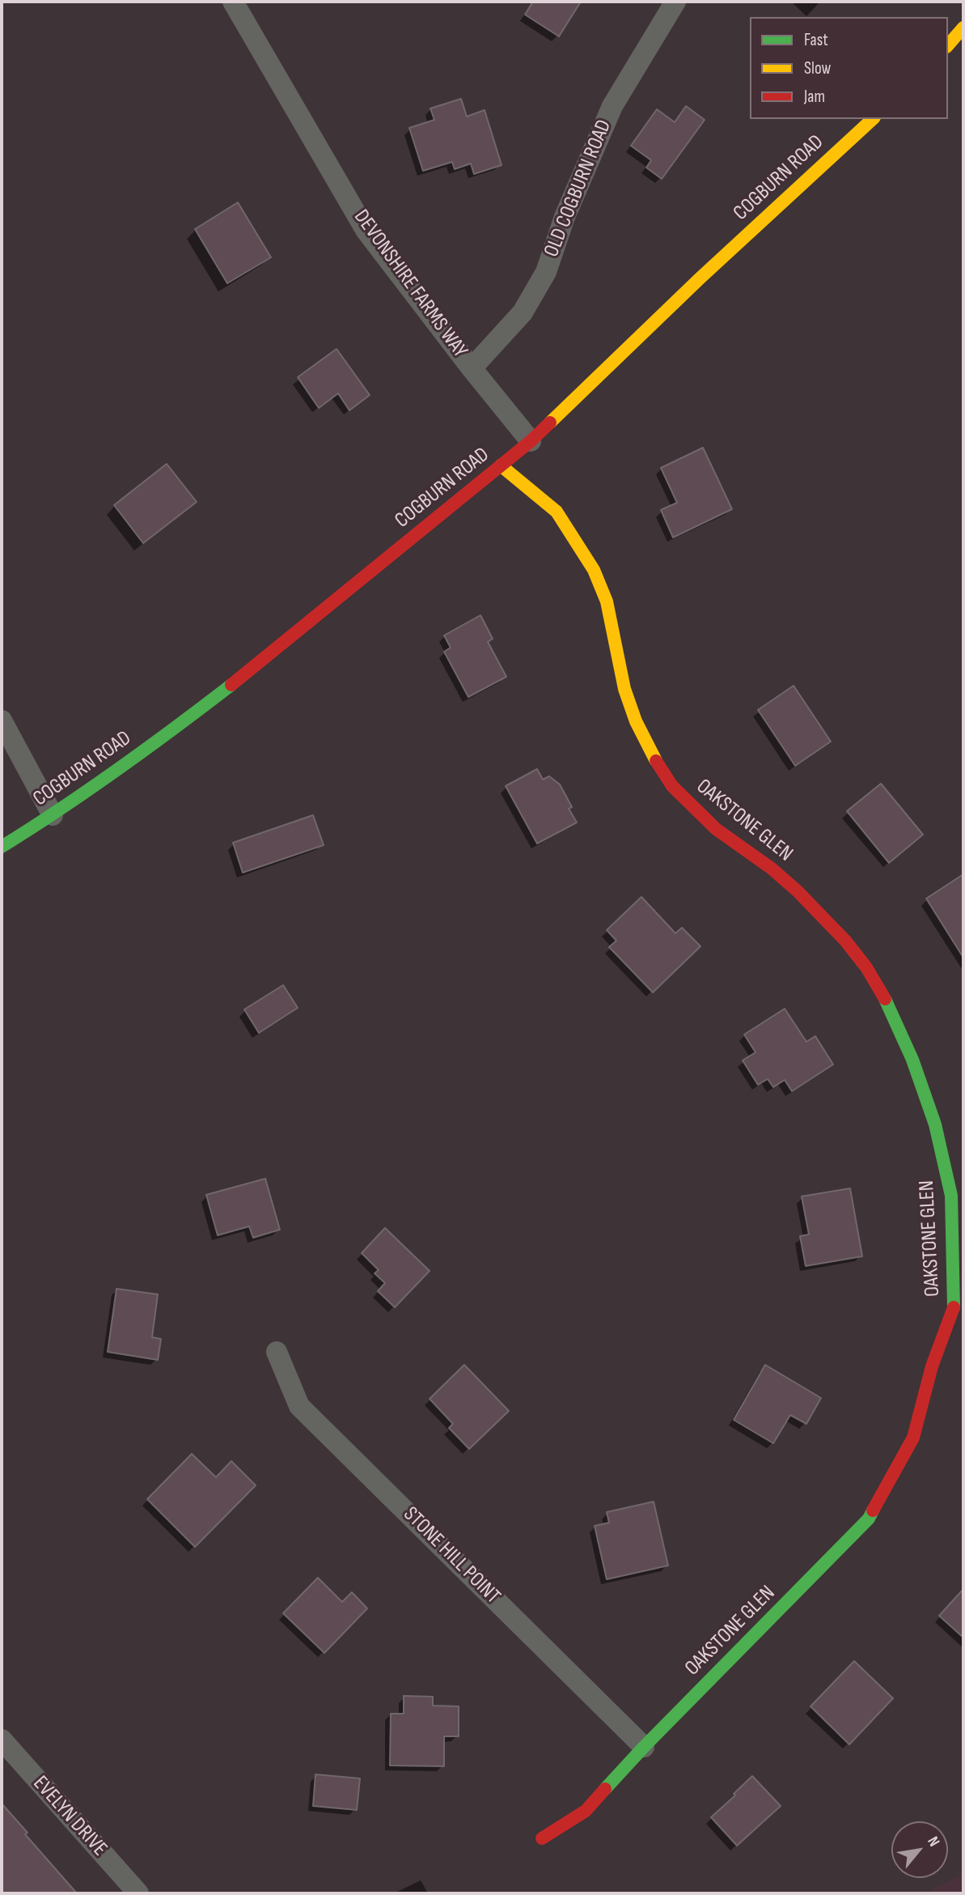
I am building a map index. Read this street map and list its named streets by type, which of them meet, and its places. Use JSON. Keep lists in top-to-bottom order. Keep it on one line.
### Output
{"streets":{"street":["COGBURN ROAD","OLD COGBURN ROAD","DEVONSHIRE FARMS WAY","OAKSTONE GLEN","STONE HILL POINT","EVELYN DRIVE"]},"crossings":[["COGBURN ROAD","DEVONSHIRE FARMS WAY"],["COGBURN ROAD","OAKSTONE GLEN"],["OLD COGBURN ROAD","DEVONSHIRE FARMS WAY"],["OAKSTONE GLEN","STONE HILL POINT"]],"legend":["Fast","Slow","Jam"],"north":"top right"}
